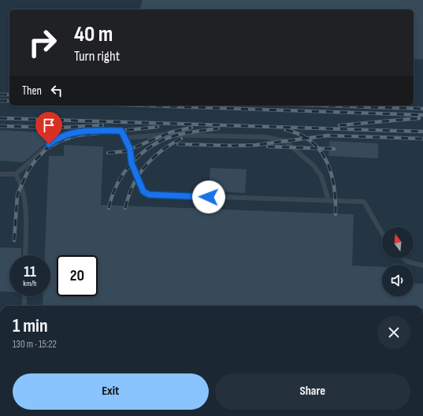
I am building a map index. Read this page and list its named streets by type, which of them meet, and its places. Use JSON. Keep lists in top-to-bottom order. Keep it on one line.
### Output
{"north":"top","page":{"turn":["40 m","Turn right"],"then":"Then","speed":"11 km/h","limit":"20","heading":["1 min","130 m · 15:22"],"buttons":["Exit","Share"]}}
